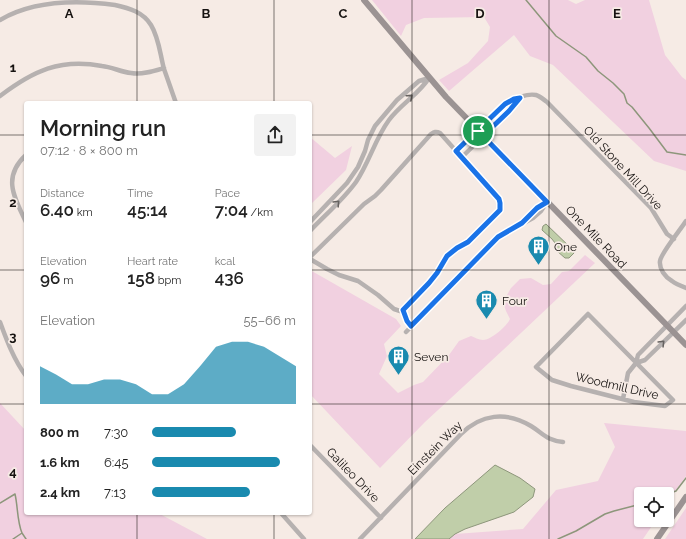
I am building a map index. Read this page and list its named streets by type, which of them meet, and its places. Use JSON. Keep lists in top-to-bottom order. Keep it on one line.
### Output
{"streets":{"street":["Old Stone Mill Drive","One Mile Road","Woodmill Drive","Einstein Way","Galileo Drive"]},"crossings":[["Old Stone Mill Drive","One Mile Road"],["Einstein Way","Galileo Drive"]],"places":{"building":["One","Four","Seven"]},"page":{"heading":["Morning run","07:12 · 8 × 800 m"],"stats":[["Distance","6.40 km"],["Time","45:14"],["Pace","7:04 /km"],["Elevation","96 m"],["Heart rate","158 bpm"],["kcal","436"]],"chart":["Elevation","55–66 m"],"list":[{"name":"800 m","note":"7:30"},{"name":"1.6 km","note":"6:45"},{"name":"2.4 km","note":"7:13"}]},"grid":{"columns":["A","B","C","D","E"],"rows":["1","2","3","4"]}}
